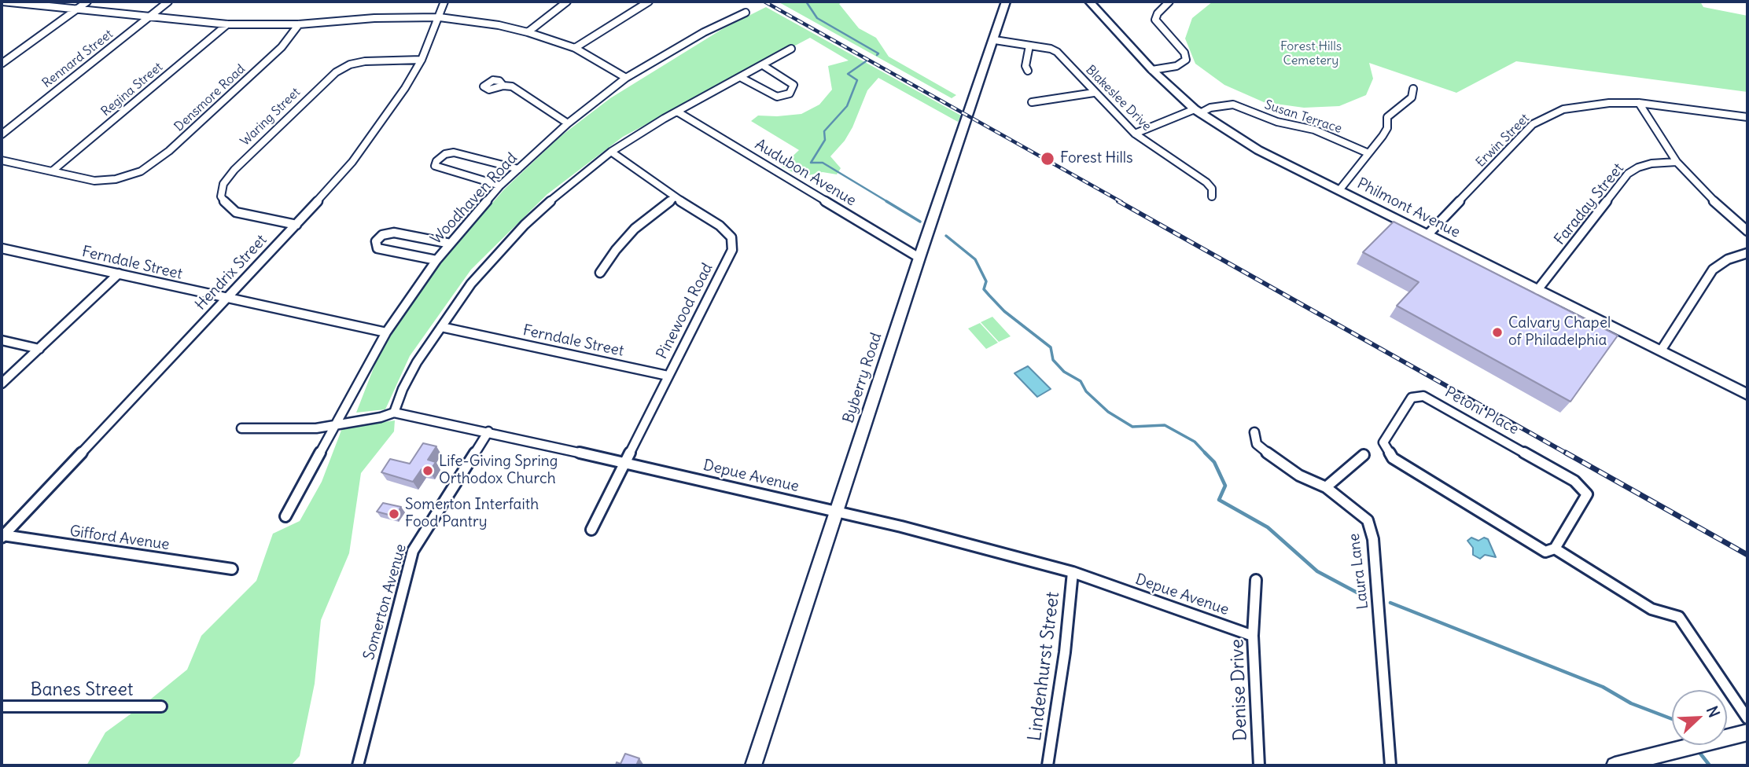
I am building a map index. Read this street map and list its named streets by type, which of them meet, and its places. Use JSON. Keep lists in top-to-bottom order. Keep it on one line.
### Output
{"streets":{"main road":["Philmont Avenue","Byberry Road"],"street":["Rennard Street","Regina Street","Densmore Road","Blakeslee Drive","Waring Street","Susan Terrace","Erwin Street","Audubon Avenue","Woodhaven Road","Faraday Street","Ferndale Street","Hendrix Street","Pinewood Road","Petoni Place","Depue Avenue","Gifford Avenue","Laura Lane","Somerton Avenue","Lindenhurst Street","Banes Street","Denise Drive"]},"crossings":[["Regina Street","Densmore Road"],["Blakeslee Drive","Susan Terrace"],["Blakeslee Drive","Byberry Road"],["Waring Street","Hendrix Street"],["Susan Terrace","Philmont Avenue"],["Erwin Street","Philmont Avenue"],["Audubon Avenue","Byberry Road"],["Woodhaven Road","Ferndale Street"],["Woodhaven Road","Depue Avenue"],["Faraday Street","Philmont Avenue"],["Ferndale Street","Hendrix Street"],["Ferndale Street","Pinewood Road"],["Hendrix Street","Gifford Avenue"],["Pinewood Road","Depue Avenue"],["Byberry Road","Depue Avenue"],["Depue Avenue","Somerton Avenue"],["Depue Avenue","Lindenhurst Street"],["Depue Avenue","Denise Drive"]],"parks":["Forest Hills Cemetery"],"places":["Forest Hills","Calvary Chapel of Philadelphia","Life-Giving Spring Orthodox Church","Somerton Interfaith Food Pantry"],"north":"top right"}
